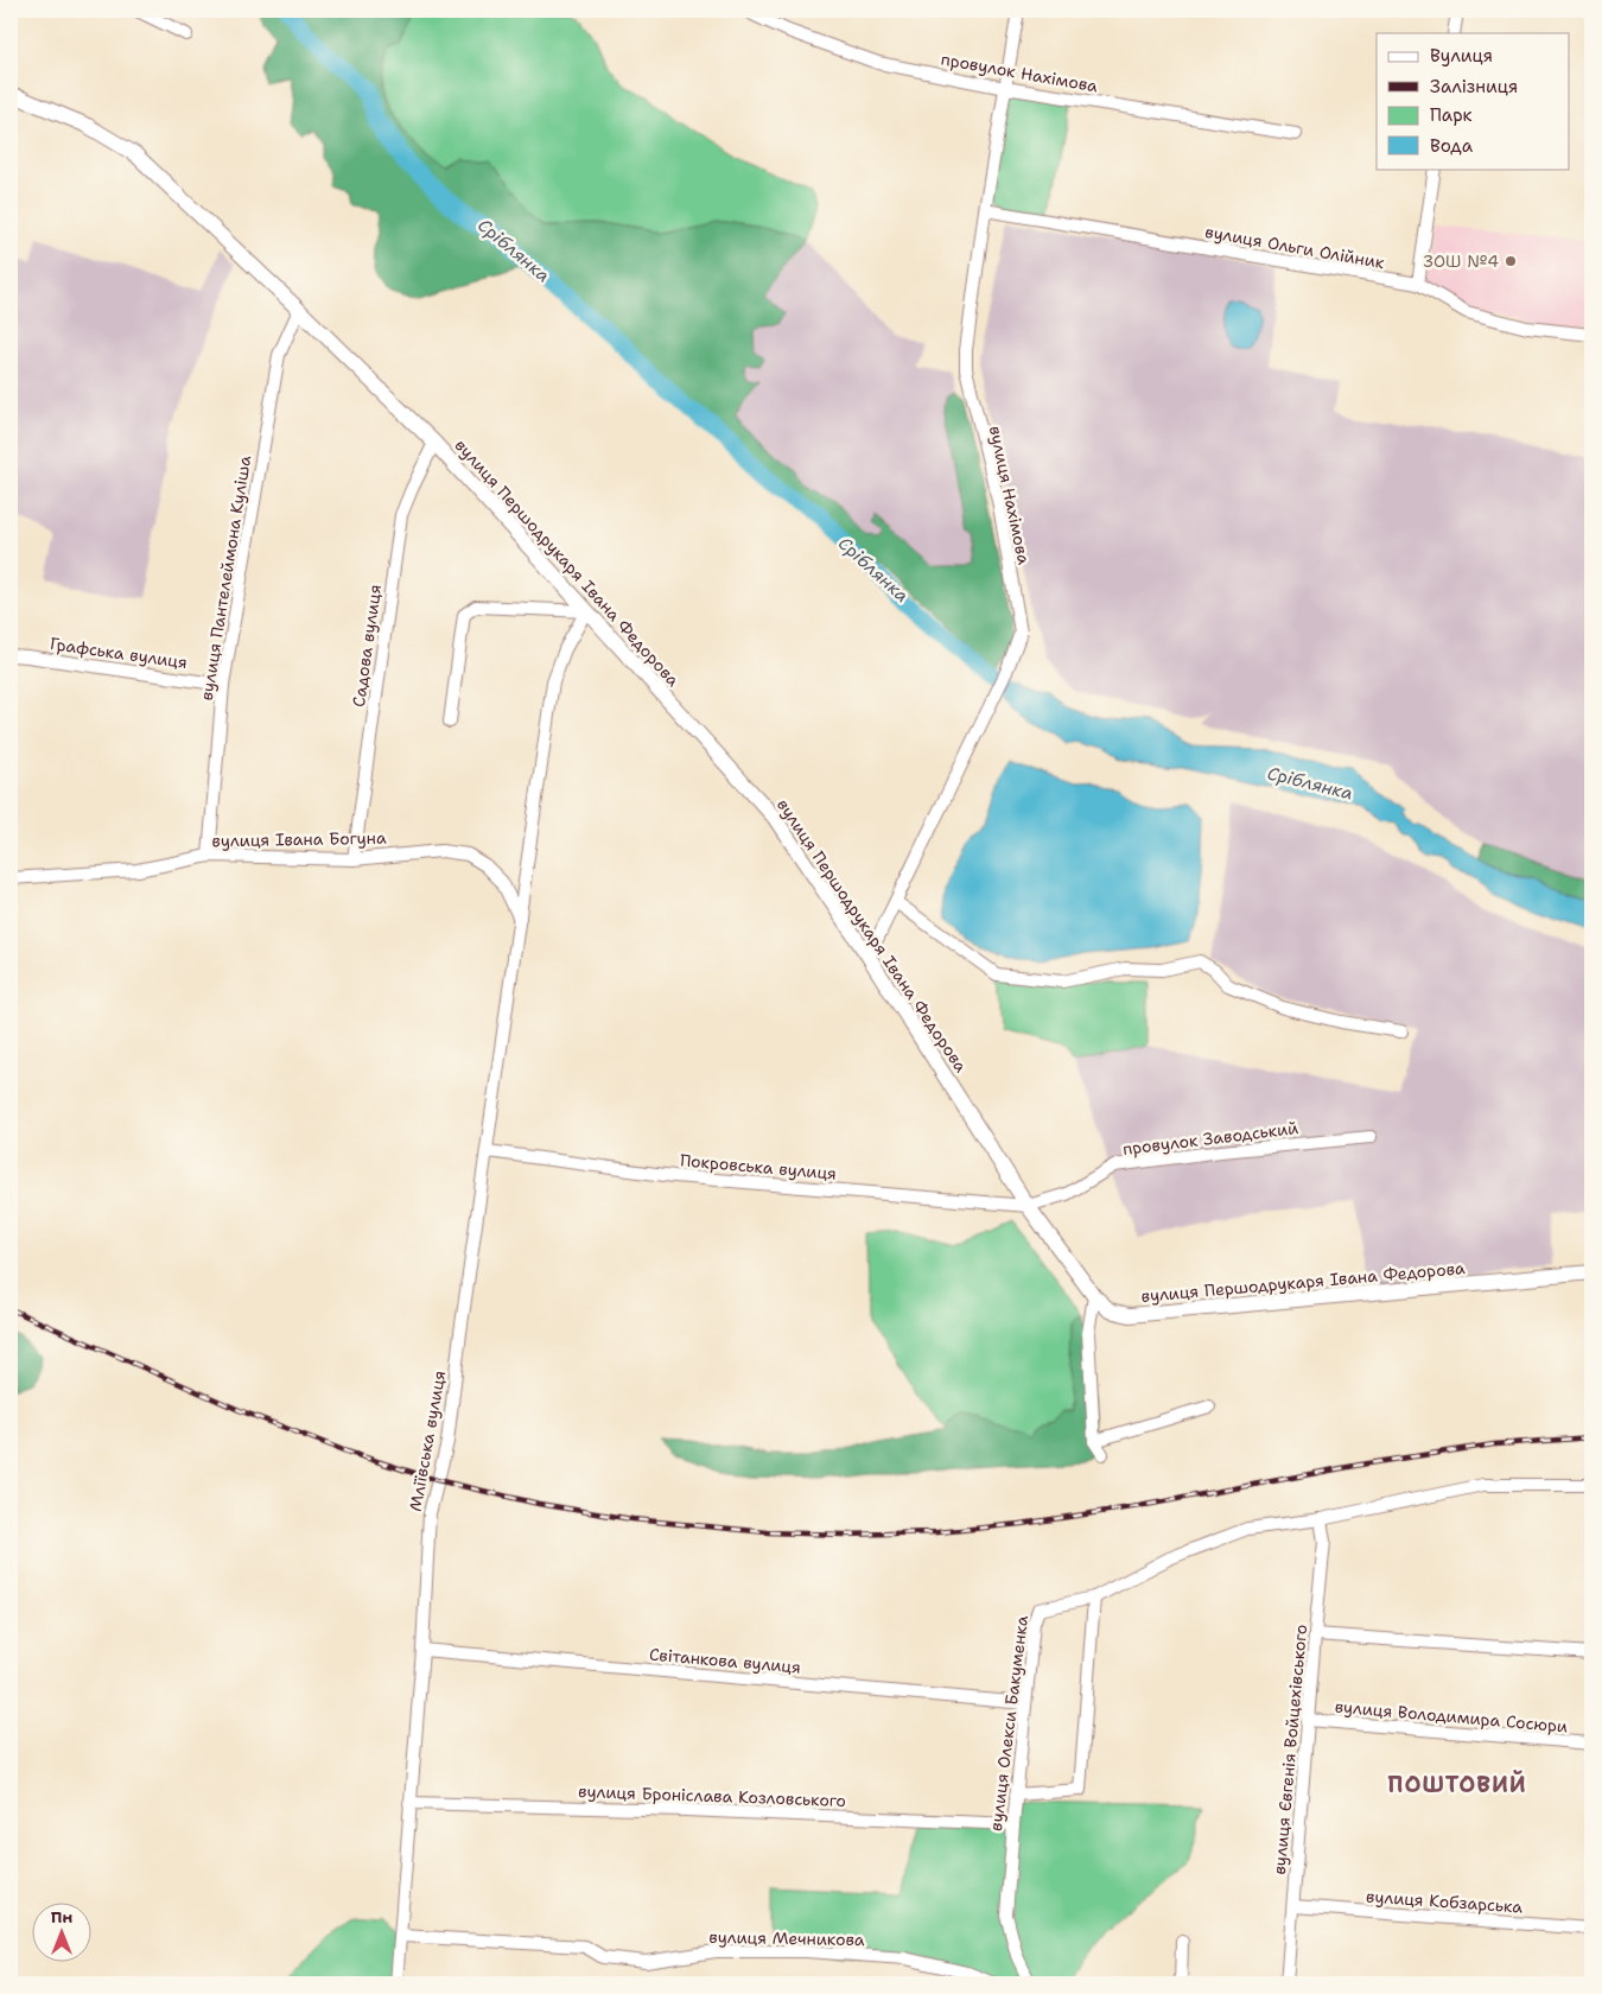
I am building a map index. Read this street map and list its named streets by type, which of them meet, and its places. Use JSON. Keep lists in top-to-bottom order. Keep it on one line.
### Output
{"streets":{"street":["провулок Нахімова","вулиця Ольги Олійник","вулиця Нахімова","вулиця Першодрукаря Івана Федорова","вулиця Пантелеймона Куліша","Садова вулиця","Графська вулиця","вулиця Івана Богуна","провулок Заводський","Покровська вулиця","Мліївська вулиця","Світанкова вулиця","вулиця Володимира Сосюри","вулиця Олекси Бакуменка","вулиця Євгенія Войцехівського","вулиця Броніслава Козловського","вулиця Кобзарська","вулиця Мечникова"]},"crossings":[["провулок Нахімова","вулиця Нахімова"],["вулиця Ольги Олійник","вулиця Нахімова"],["вулиця Нахімова","вулиця Першодрукаря Івана Федорова"],["вулиця Першодрукаря Івана Федорова","вулиця Пантелеймона Куліша"],["вулиця Першодрукаря Івана Федорова","Садова вулиця"],["вулиця Першодрукаря Івана Федорова","провулок Заводський"],["вулиця Першодрукаря Івана Федорова","Покровська вулиця"],["вулиця Пантелеймона Куліша","Графська вулиця"],["вулиця Пантелеймона Куліша","вулиця Івана Богуна"],["Садова вулиця","вулиця Івана Богуна"],["вулиця Івана Богуна","Мліївська вулиця"],["провулок Заводський","Покровська вулиця"],["Покровська вулиця","Мліївська вулиця"],["Мліївська вулиця","Світанкова вулиця"],["Мліївська вулиця","вулиця Броніслава Козловського"],["Мліївська вулиця","вулиця Мечникова"],["Світанкова вулиця","вулиця Олекси Бакуменка"],["вулиця Володимира Сосюри","вулиця Євгенія Войцехівського"],["вулиця Олекси Бакуменка","вулиця Євгенія Войцехівського"],["вулиця Олекси Бакуменка","вулиця Броніслава Козловського"],["вулиця Євгенія Войцехівського","вулиця Кобзарська"]],"districts":["ПОШТОВИЙ"],"water":["Сріблянка"],"places":["ЗОШ №4"],"legend":["Вулиця","Залізниця","Парк","Вода"],"north":"top"}
